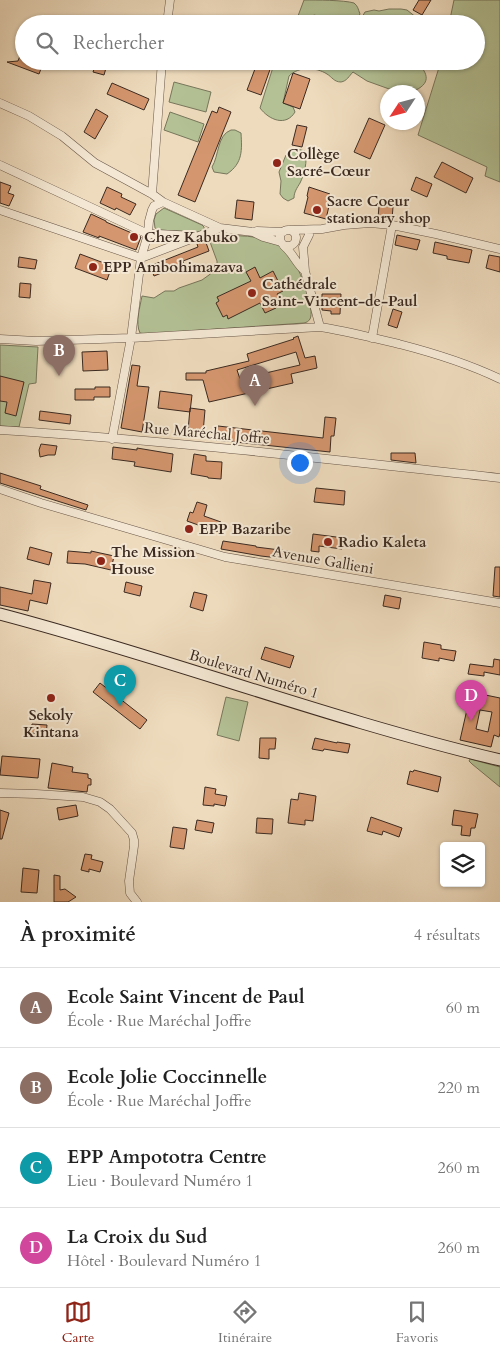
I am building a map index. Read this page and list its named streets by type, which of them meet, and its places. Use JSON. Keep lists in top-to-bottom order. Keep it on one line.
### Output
{"streets":{"main road":["Boulevard Numéro 1"],"street":["Rue Maréchal Joffre","Avenue Gallieni"]},"places":["Collège Sacré-Cœur","Sacre Coeur stationary shop","Chez Kabuko","EPP Ambohimazava","Cathédrale Saint-Vincent-de-Paul","EPP Bazaribe","Radio Kaleta","The Mission House","Sekoly Kintana"],"north":"bottom left","page":{"search":"Rechercher","pins":["B","A","C","D"],"heading":["À proximité","4 résultats"],"list":[{"mark":"A","name":"Ecole Saint Vincent de Paul","note":"École · Rue Maréchal Joffre","value":"60 m"},{"mark":"B","name":"Ecole Jolie Coccinnelle","note":"École · Rue Maréchal Joffre","value":"220 m"},{"mark":"C","name":"EPP Ampototra Centre","note":"Lieu · Boulevard Numéro 1","value":"260 m"},{"mark":"D","name":"La Croix du Sud","note":"Hôtel · Boulevard Numéro 1","value":"260 m"}],"nav":["Carte","Itinéraire","Favoris"]}}
